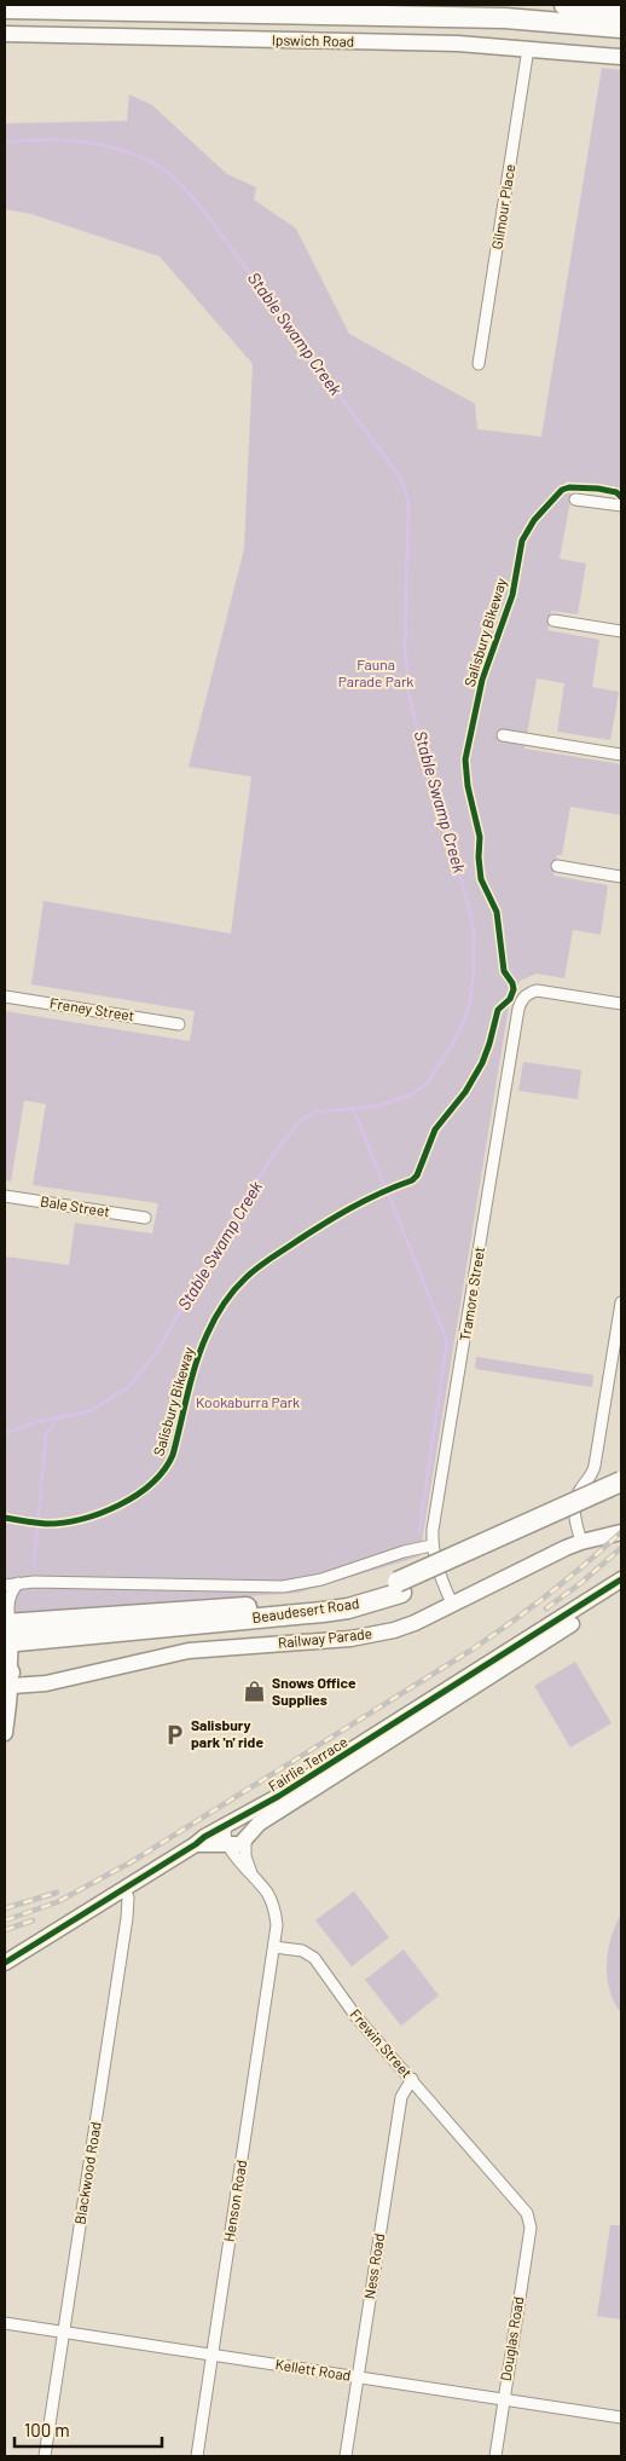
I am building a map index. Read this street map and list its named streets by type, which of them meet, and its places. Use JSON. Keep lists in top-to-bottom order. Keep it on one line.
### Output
{"streets":{"highway":["Beaudesert Road"],"street":["Ipswich Road","Gilmour Place","Freney Street","Bale Street","Tramore Street","Railway Parade","Fairlie Terrace","Frewin Street","Blackwood Road","Henson Road","Ness Road","Douglas Road","Kellett Road"],"cycle path":["Salisbury Bikeway"]},"crossings":[["Ipswich Road","Gilmour Place"],["Tramore Street","Beaudesert Road"],["Tramore Street","Railway Parade"],["Fairlie Terrace","Blackwood Road"],["Frewin Street","Henson Road"],["Frewin Street","Ness Road"],["Frewin Street","Douglas Road"],["Blackwood Road","Kellett Road"],["Henson Road","Kellett Road"],["Ness Road","Kellett Road"],["Douglas Road","Kellett Road"]],"water":["Stable Swamp Creek"],"parks":["Fauna Parade Park","Kookaburra Park"],"places":{"shop":["Snows Office Supplies"],"parking":["Salisbury park 'n' ride"]},"scale_bar":"100 m"}
